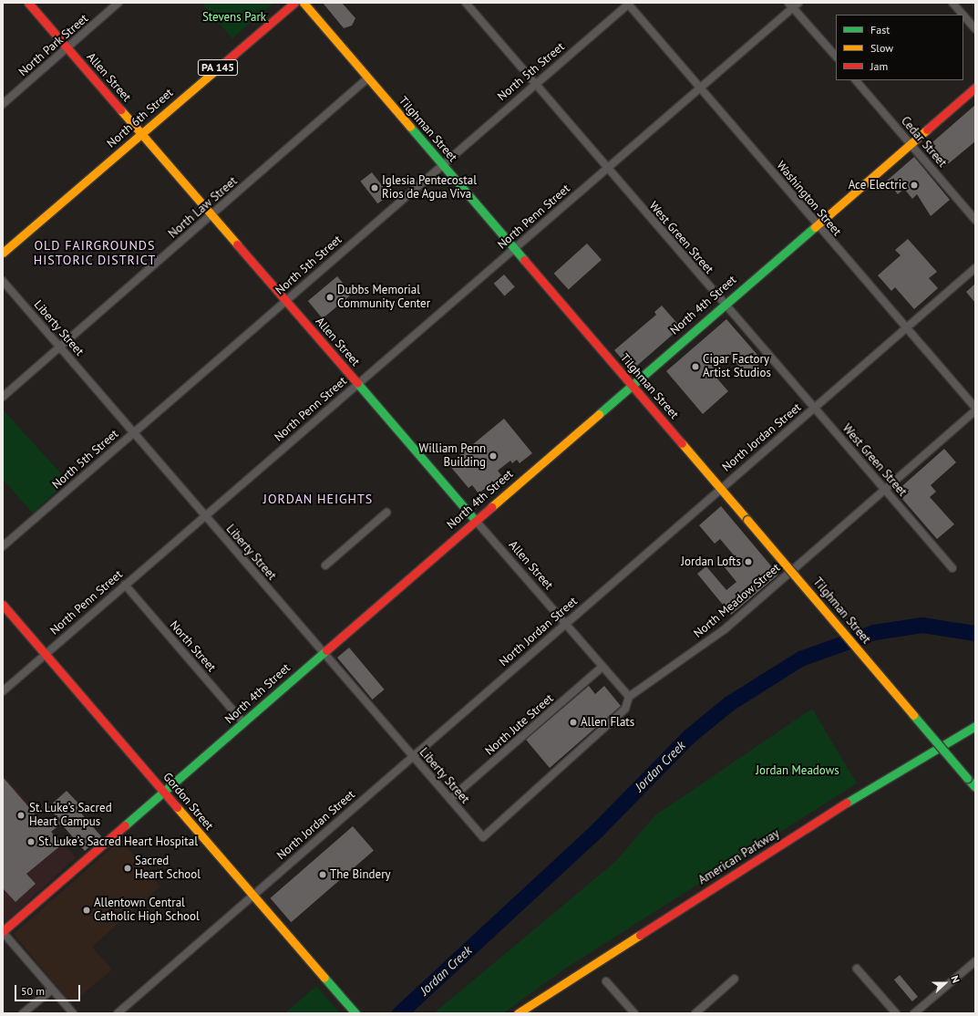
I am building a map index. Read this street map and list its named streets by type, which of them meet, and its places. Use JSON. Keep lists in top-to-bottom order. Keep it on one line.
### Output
{"streets":{"street":["North Park Street","PA 145","North 5th Street","Allen Street","North 6th Street","Tilghman Street","Cedar Street","Washington Street","North Law Street","North Penn Street","West Green Street","North 4th Street","Liberty Street","North Jordan Street","North Meadow Street","North Street","North Jute Street","Gordon Street","American Parkway"]},"crossings":[["North Park Street","Allen Street"],["North 5th Street","Allen Street"],["North 5th Street","Tilghman Street"],["North 5th Street","Washington Street"],["North 5th Street","West Green Street"],["North 5th Street","Liberty Street"],["Allen Street","North 6th Street"],["Allen Street","North Law Street"],["Allen Street","North Penn Street"],["Allen Street","North 4th Street"],["Allen Street","North Jordan Street"],["Allen Street","North Meadow Street"],["Allen Street","North Jute Street"],["Tilghman Street","North Law Street"],["Tilghman Street","North Penn Street"],["Tilghman Street","North 4th Street"],["Tilghman Street","North Jordan Street"],["Cedar Street","North 4th Street"],["Washington Street","North Penn Street"],["Washington Street","North 4th Street"],["Washington Street","North Jordan Street"],["Washington Street","North Meadow Street"],["North Law Street","Liberty Street"],["North Penn Street","West Green Street"],["North Penn Street","Liberty Street"],["North Penn Street","North Street"],["North Penn Street","Gordon Street"],["West Green Street","North 4th Street"],["West Green Street","North Jordan Street"],["West Green Street","North Meadow Street"],["North 4th Street","Liberty Street"],["North 4th Street","North Street"],["North 4th Street","Gordon Street"],["Liberty Street","North Jordan Street"],["Liberty Street","North Meadow Street"],["Liberty Street","North Jute Street"],["North Jordan Street","Gordon Street"]],"districts":["OLD FAIRGROUNDS HISTORIC DISTRICT","JORDAN HEIGHTS"],"water":["Jordan Creek"],"parks":["Stevens Park","Jordan Meadows"],"places":["Ace Electric","Iglesia Pentecostal Rios de Agua Viva","Dubbs Memorial Community Center","Cigar Factory Artist Studios","William Penn Building","Jordan Lofts","Allen Flats","St. Luke’s Sacred Heart Campus","St. Luke’s Sacred Heart Hospital","Sacred Heart School","The Bindery","Allentown Central Catholic High School"],"legend":["Fast","Slow","Jam"],"scale_bar":"50 m","north":"right"}
